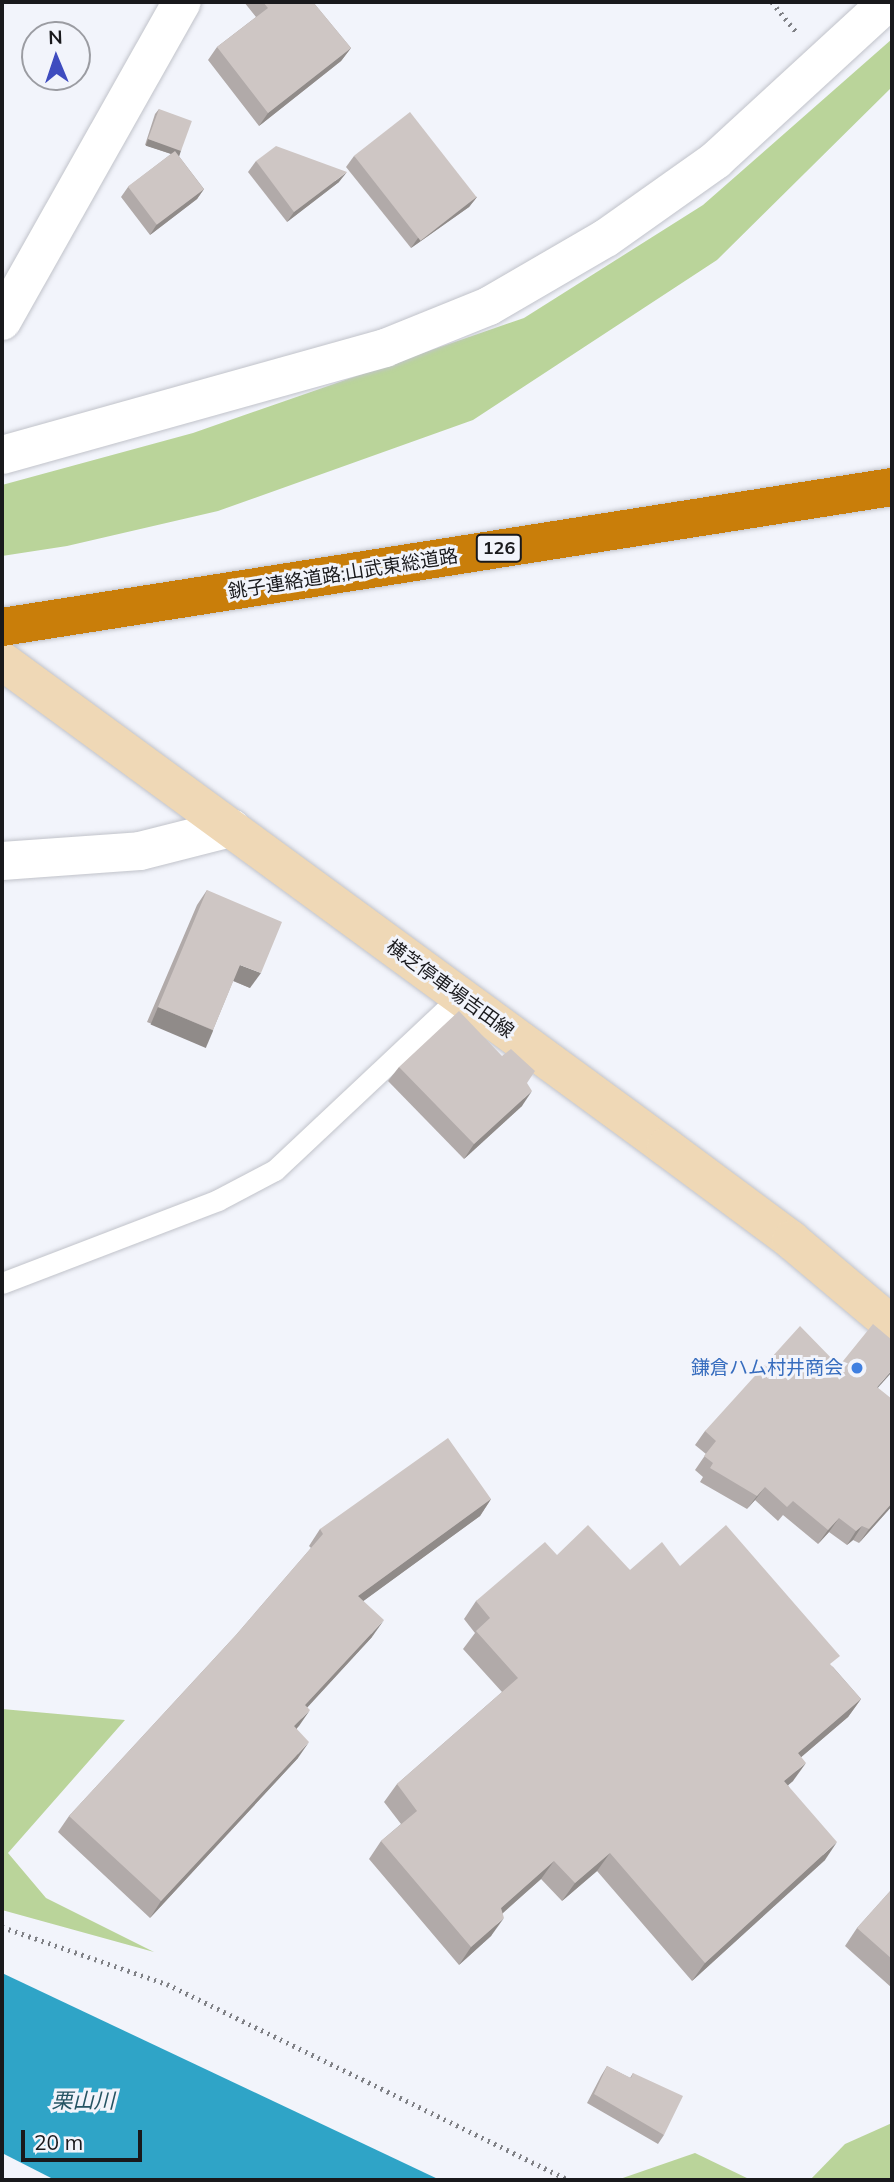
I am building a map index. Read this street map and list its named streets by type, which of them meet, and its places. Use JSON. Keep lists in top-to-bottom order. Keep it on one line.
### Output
{"streets":{"highway":["126","銚子連絡道路;山武東総道路"],"main road":["横芝停車場吉田線"]},"water":["栗山川"],"places":["鎌倉ハム村井商会"],"scale_bar":"20 m","north":"top"}
